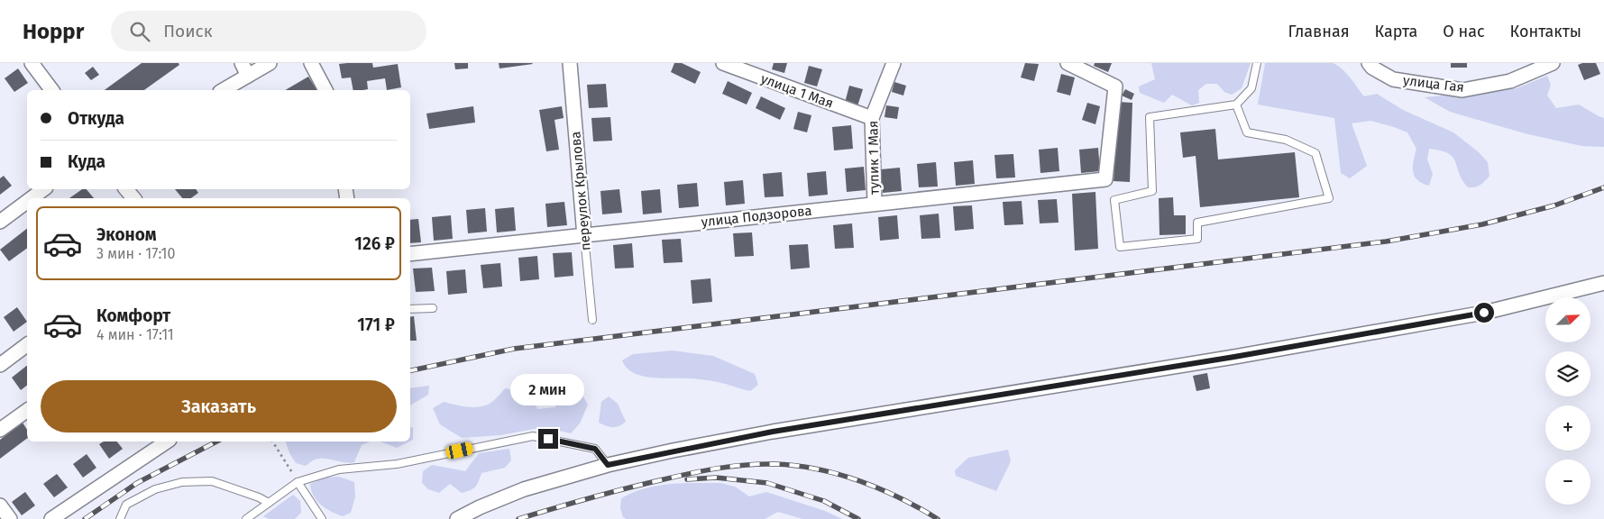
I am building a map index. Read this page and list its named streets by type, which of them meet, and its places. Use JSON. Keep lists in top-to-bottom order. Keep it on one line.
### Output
{"streets":{"street":["улица Гая","улица 1 Мая","тупик 1 Мая","переулок Крылова","улица Подзорова"]},"crossings":[["улица 1 Мая","тупик 1 Мая"],["тупик 1 Мая","улица Подзорова"],["переулок Крылова","улица Подзорова"]],"north":"top right","page":{"header":"Hoppr","search":"Поиск","nav":["Главная","Карта","О нас","Контакты"],"banner":["Откуда","Куда"],"list":[{"name":"Эконом","note":"3 мин · 17:10","value":"126 ₽"},{"name":"Комфорт","note":"4 мин · 17:11","value":"171 ₽"}],"map_buttons":["+","−"],"buttons":"Заказать","bubble":"2 мин"}}
